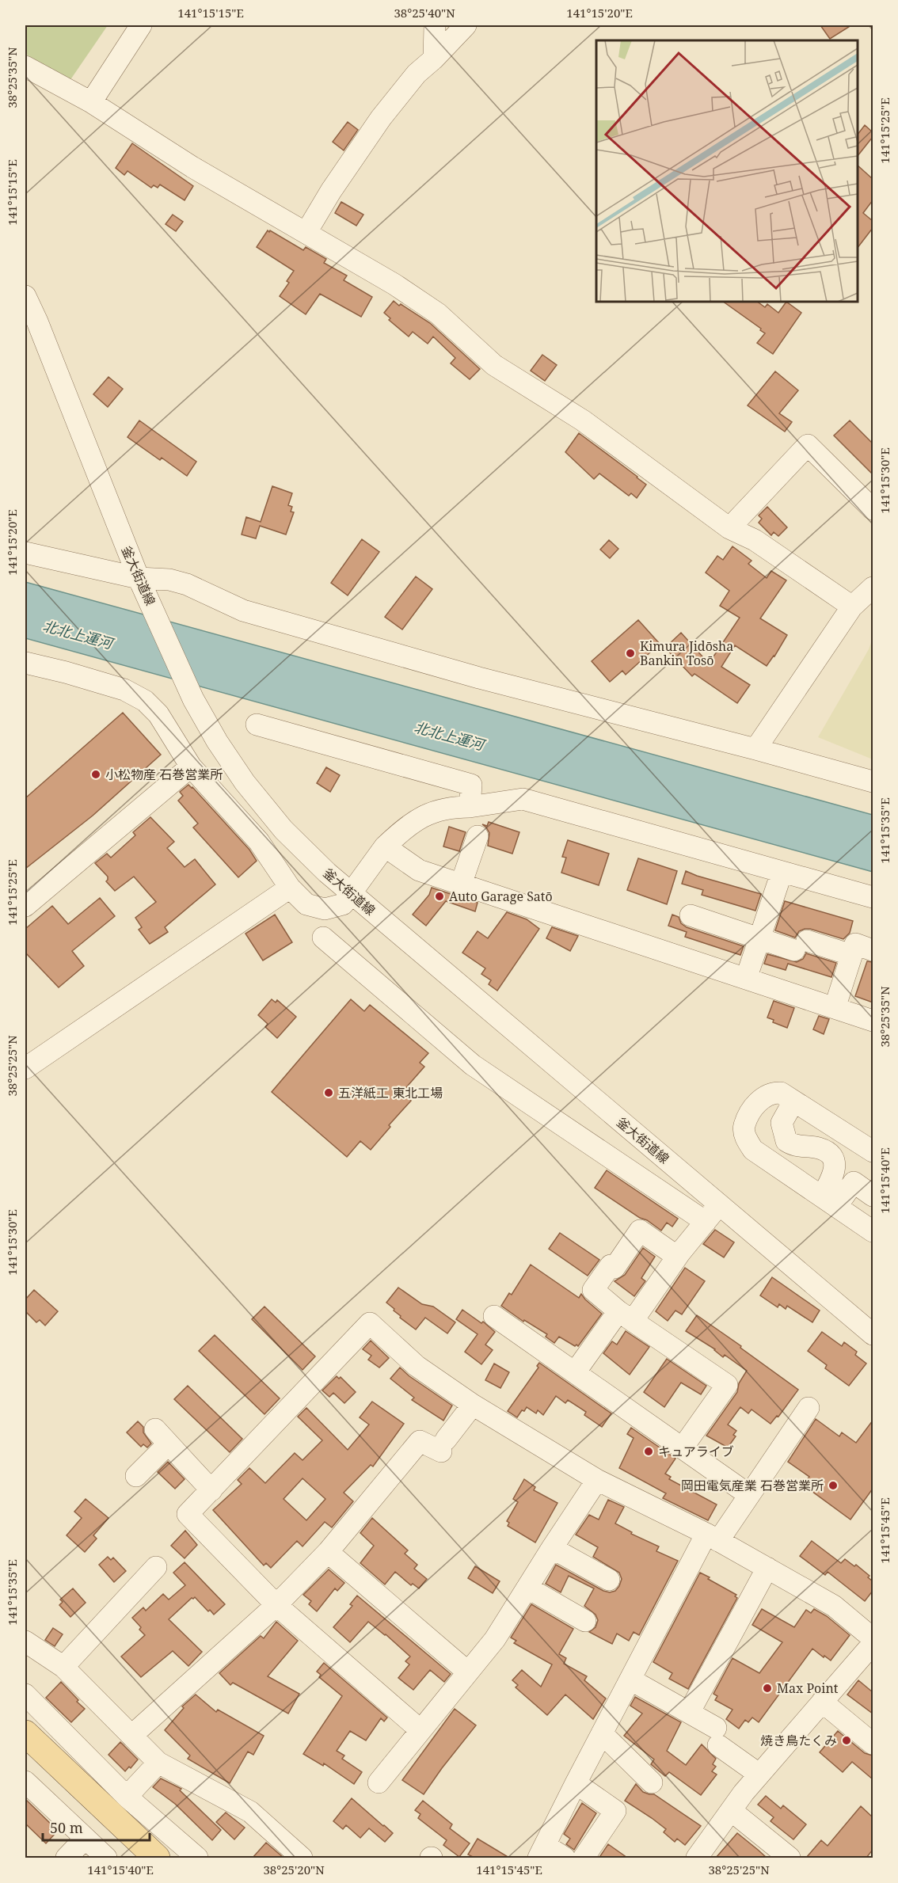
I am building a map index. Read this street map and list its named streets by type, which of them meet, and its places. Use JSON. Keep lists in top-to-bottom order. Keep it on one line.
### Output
{"streets":{"street":["釜大街道線"]},"water":["北北上運河"],"places":["Kimura Jidōsha Bankin Tosō","小松物産 石巻営業所","Auto Garage Satō","五洋紙工 東北工場","キュアライブ","岡田電気産業 石巻営業所","Max Point","焼き鳥たくみ"],"scale_bar":"50 m","coordinates":["141°15'15\"E","38°25'40\"N","141°15'20\"E","38°25'35\"N","141°15'25\"E","141°15'30\"E","141°15'35\"E","38°25'25\"N","141°15'40\"E","141°15'45\"E","38°25'20\"N"]}
